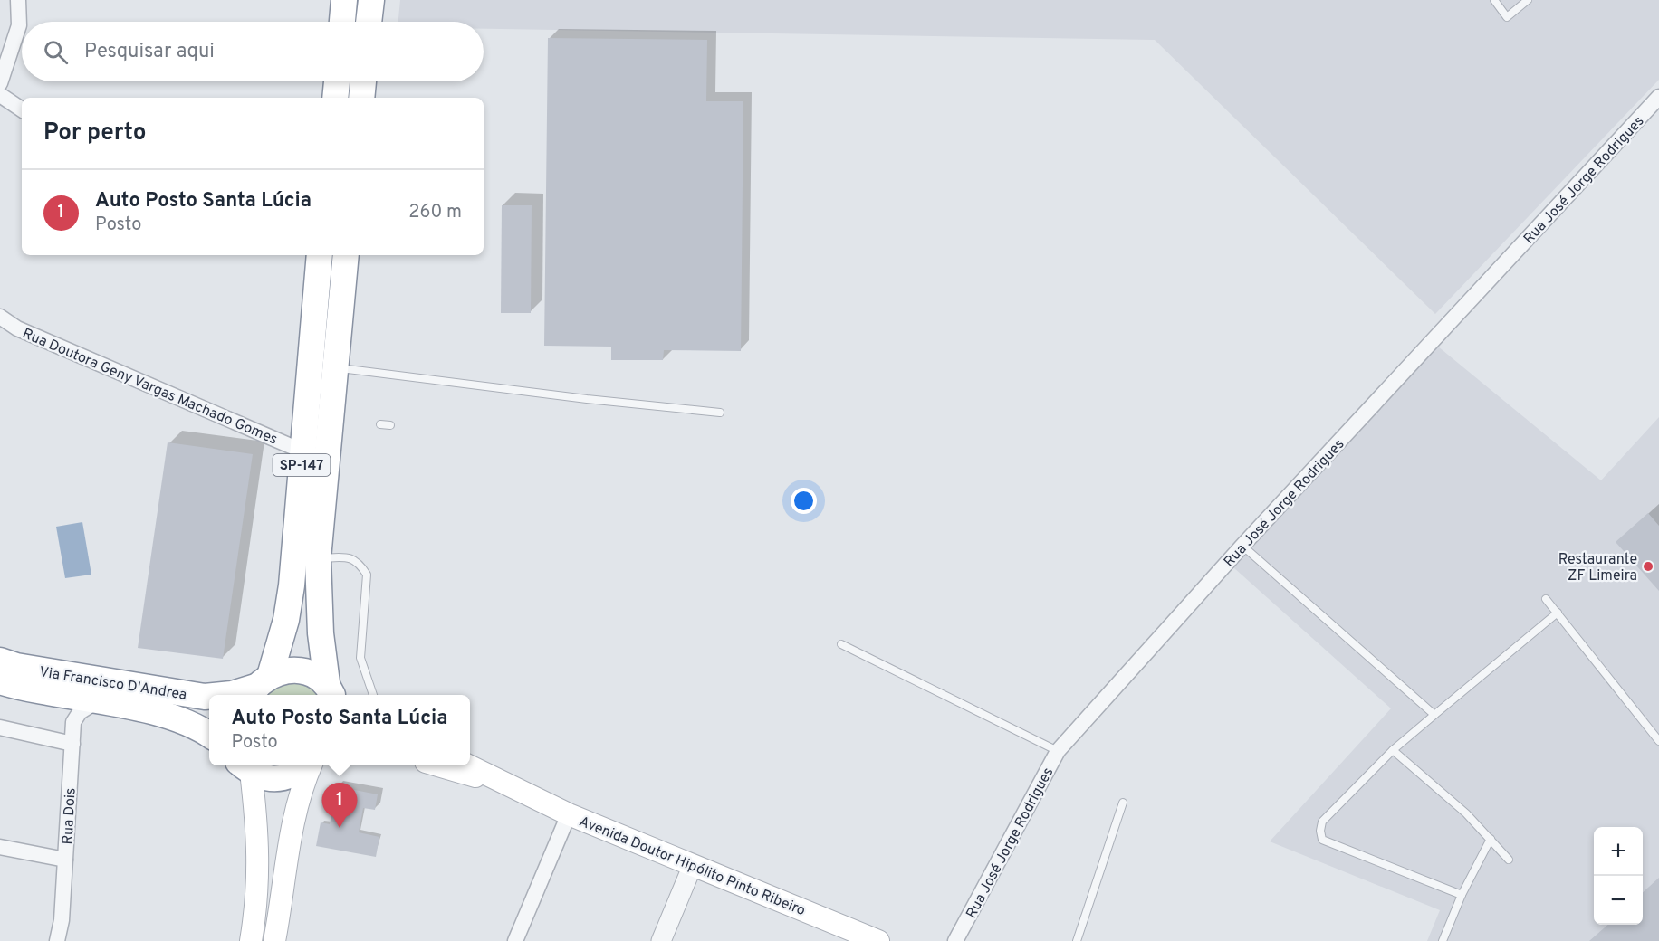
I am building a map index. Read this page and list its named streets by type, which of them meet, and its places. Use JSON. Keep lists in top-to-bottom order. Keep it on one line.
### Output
{"streets":{"highway":["SP-147","Via Francisco D'Andrea"],"main road":["Avenida Doutor Hipólito Pinto Ribeiro"],"street":["Rua José Jorge Rodrigues","Rua Doutora Geny Vargas Machado Gomes","Rua Dois"]},"crossings":[["Rua Doutora Geny Vargas Machado Gomes","SP-147"],["SP-147","Via Francisco D'Andrea"],["Via Francisco D'Andrea","Rua Dois"]],"places":["Restaurante ZF Limeira"],"page":{"search":"Pesquisar aqui","heading":"Por perto","list":[{"mark":"1","name":"Auto Posto Santa Lúcia","note":"Posto","value":"260 m"}],"popup":["Auto Posto Santa Lúcia","Posto"],"pins":"1","map_buttons":["+","−"]}}
